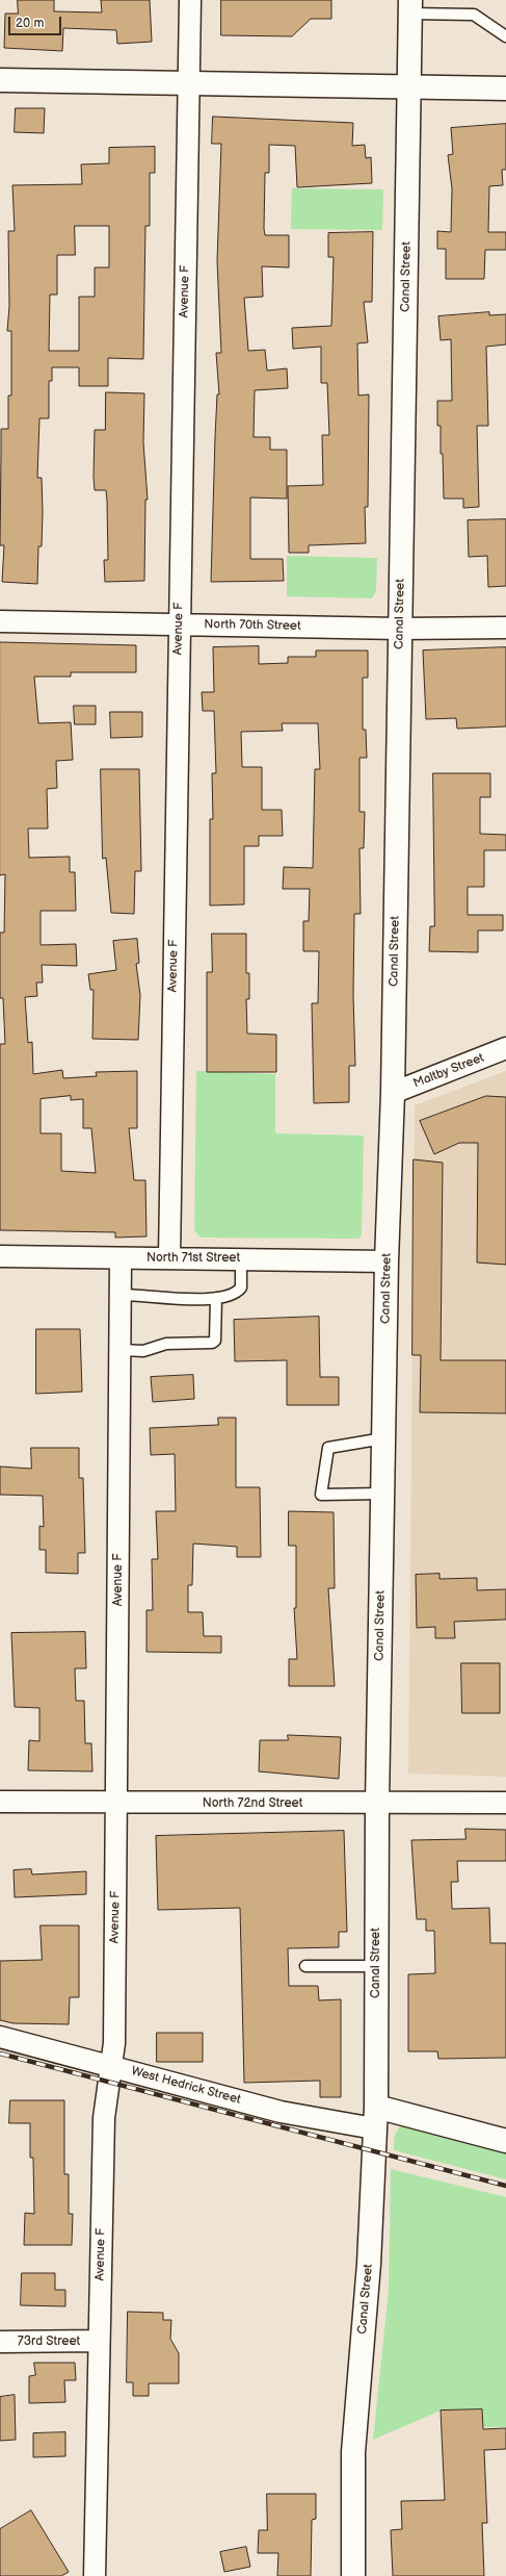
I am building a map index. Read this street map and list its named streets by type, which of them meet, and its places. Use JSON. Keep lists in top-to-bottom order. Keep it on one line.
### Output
{"streets":{"street":["Canal Street","Avenue F","North 70th Street","Maltby Street","North 71st Street","North 72nd Street","West Hedrick Street","73rd Street"]},"crossings":[["Canal Street","North 70th Street"],["Canal Street","Maltby Street"],["Canal Street","North 71st Street"],["Canal Street","North 72nd Street"],["Canal Street","West Hedrick Street"],["Avenue F","North 70th Street"],["Avenue F","North 71st Street"],["Avenue F","North 72nd Street"],["Avenue F","West Hedrick Street"],["Avenue F","73rd Street"]],"scale_bar":"20 m"}
